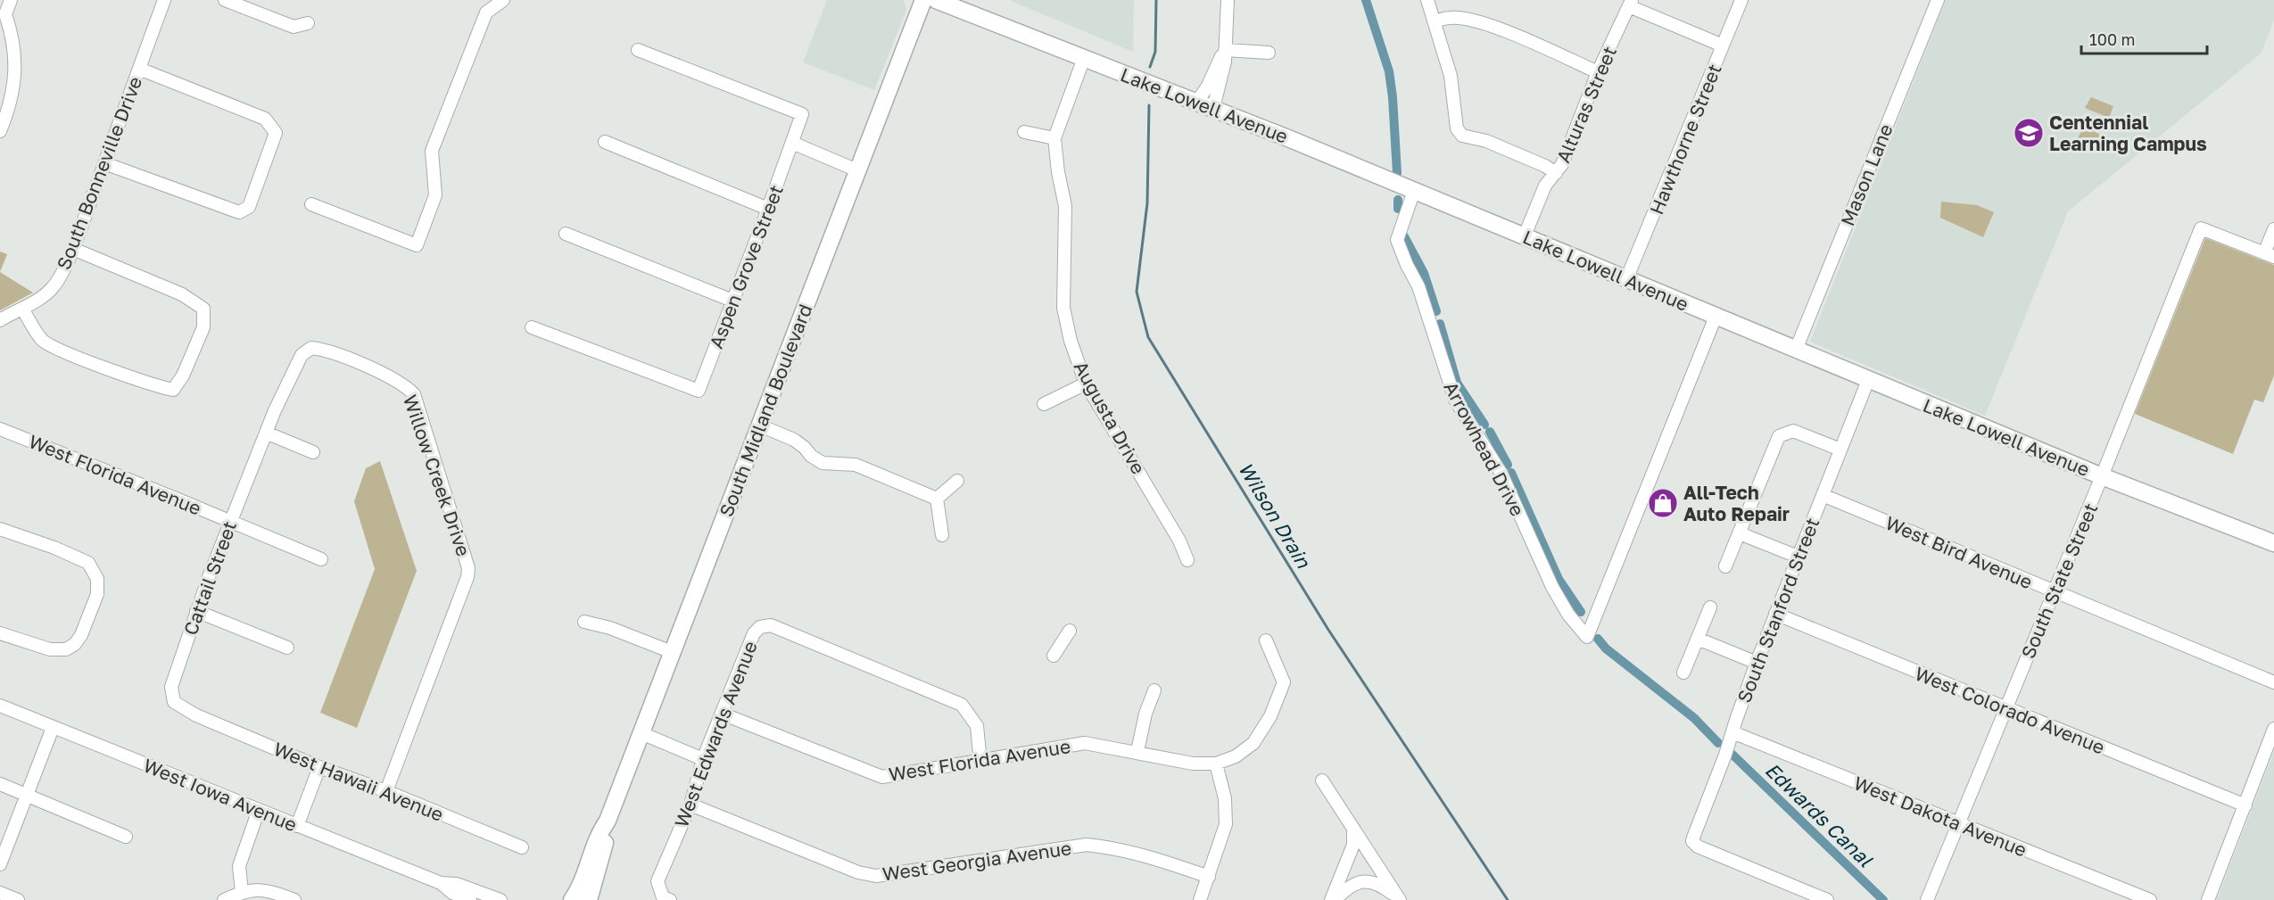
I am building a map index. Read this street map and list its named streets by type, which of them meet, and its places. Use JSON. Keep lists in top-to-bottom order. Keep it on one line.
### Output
{"streets":{"main road":["Lake Lowell Avenue","South Midland Boulevard"],"street":["Alturas Street","Hawthorne Street","South Bonneville Drive","Mason Lane","Aspen Grove Street","Augusta Drive","Arrowhead Drive","West Florida Avenue","Willow Creek Drive","West Bird Avenue","Cattail Street","South State Street","South Stanford Street","West Colorado Avenue","West Edwards Avenue","West Hawaii Avenue","West Iowa Avenue","West Dakota Avenue","West Georgia Avenue"]},"crossings":[["Alturas Street","Lake Lowell Avenue"],["Lake Lowell Avenue","Hawthorne Street"],["Lake Lowell Avenue","Mason Lane"],["Lake Lowell Avenue","Augusta Drive"],["Lake Lowell Avenue","Arrowhead Drive"],["Lake Lowell Avenue","South State Street"],["Lake Lowell Avenue","South Stanford Street"],["West Florida Avenue","Cattail Street"],["West Florida Avenue","West Edwards Avenue"],["Willow Creek Drive","Cattail Street"],["Willow Creek Drive","West Hawaii Avenue"],["West Bird Avenue","South State Street"],["West Bird Avenue","South Stanford Street"],["Cattail Street","West Hawaii Avenue"],["South State Street","West Colorado Avenue"],["South State Street","West Dakota Avenue"],["South Stanford Street","West Colorado Avenue"],["South Stanford Street","West Dakota Avenue"],["West Edwards Avenue","West Georgia Avenue"]],"water":["Wilson Drain","Edwards Canal"],"places":{"school or university":["Centennial Learning Campus"],"shop":["All-Tech Auto Repair"]},"scale_bar":"100 m"}
